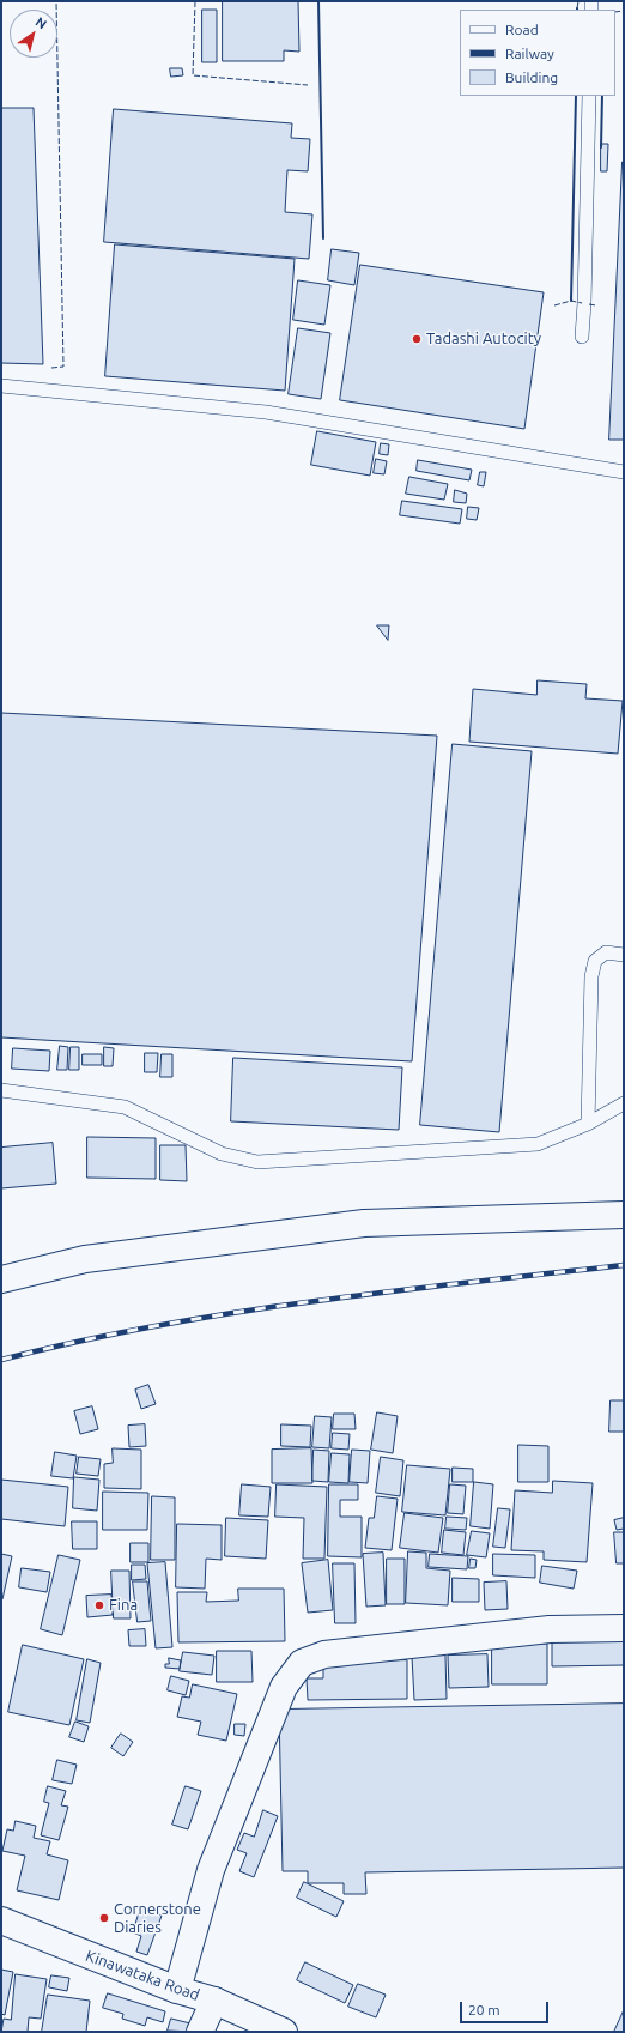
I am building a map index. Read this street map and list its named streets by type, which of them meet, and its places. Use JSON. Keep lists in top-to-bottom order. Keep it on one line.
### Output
{"streets":{"street":["Kinawataka Road"]},"places":["Tadashi Autocity","Fina","Cornerstone Diaries"],"legend":["Road","Railway","Building"],"scale_bar":"20 m","north":"top right"}
